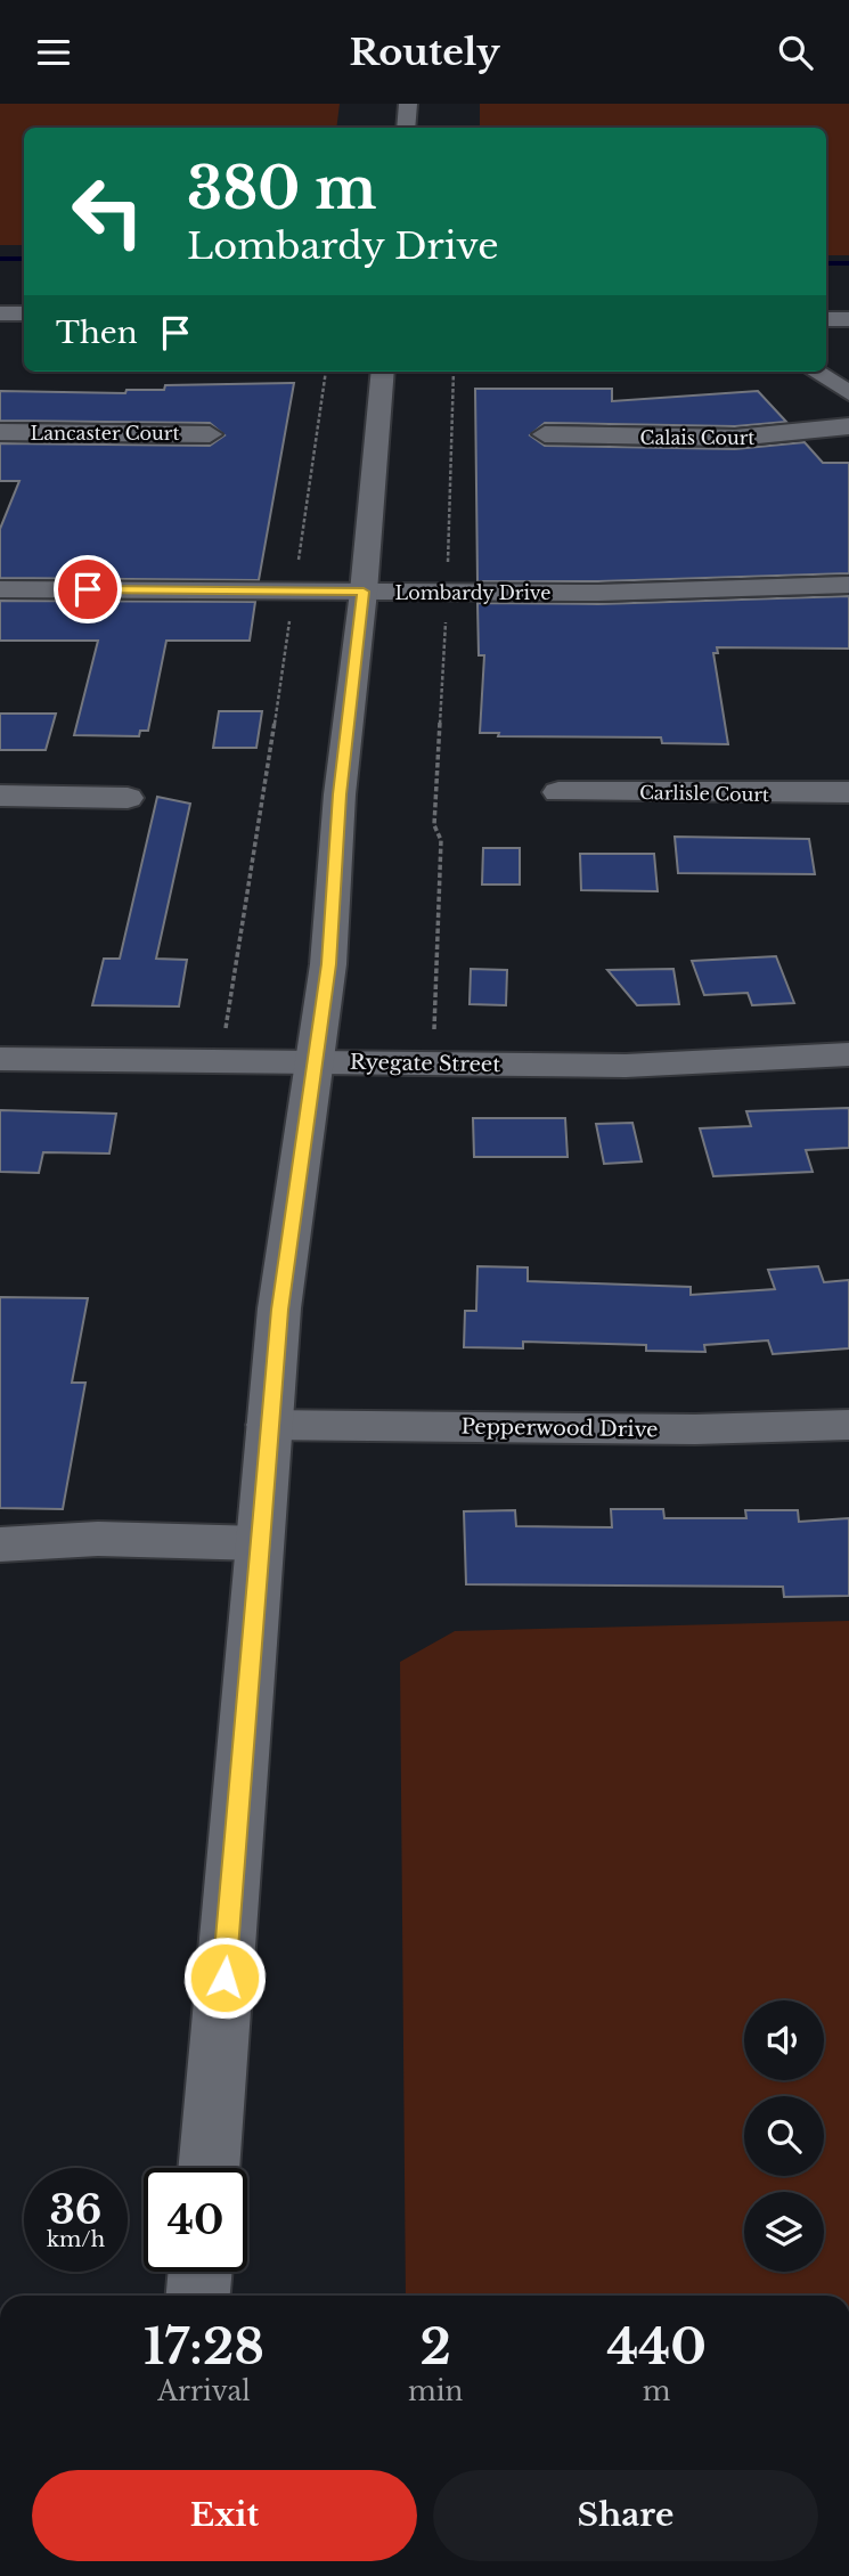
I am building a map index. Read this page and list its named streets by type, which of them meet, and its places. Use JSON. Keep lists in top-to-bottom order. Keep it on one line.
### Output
{"streets":{"street":["Lancaster Court","Calais Court","Lombardy Drive","Carlisle Court","Ryegate Street","Pepperwood Drive"]},"page":{"header":"Routely","turn":["380 m","Lombardy Drive"],"then":"Then","speed":"36 km/h","limit":"40","eta":["17:28","Arrival","2","min","440","m"],"buttons":["Exit","Share"]}}
